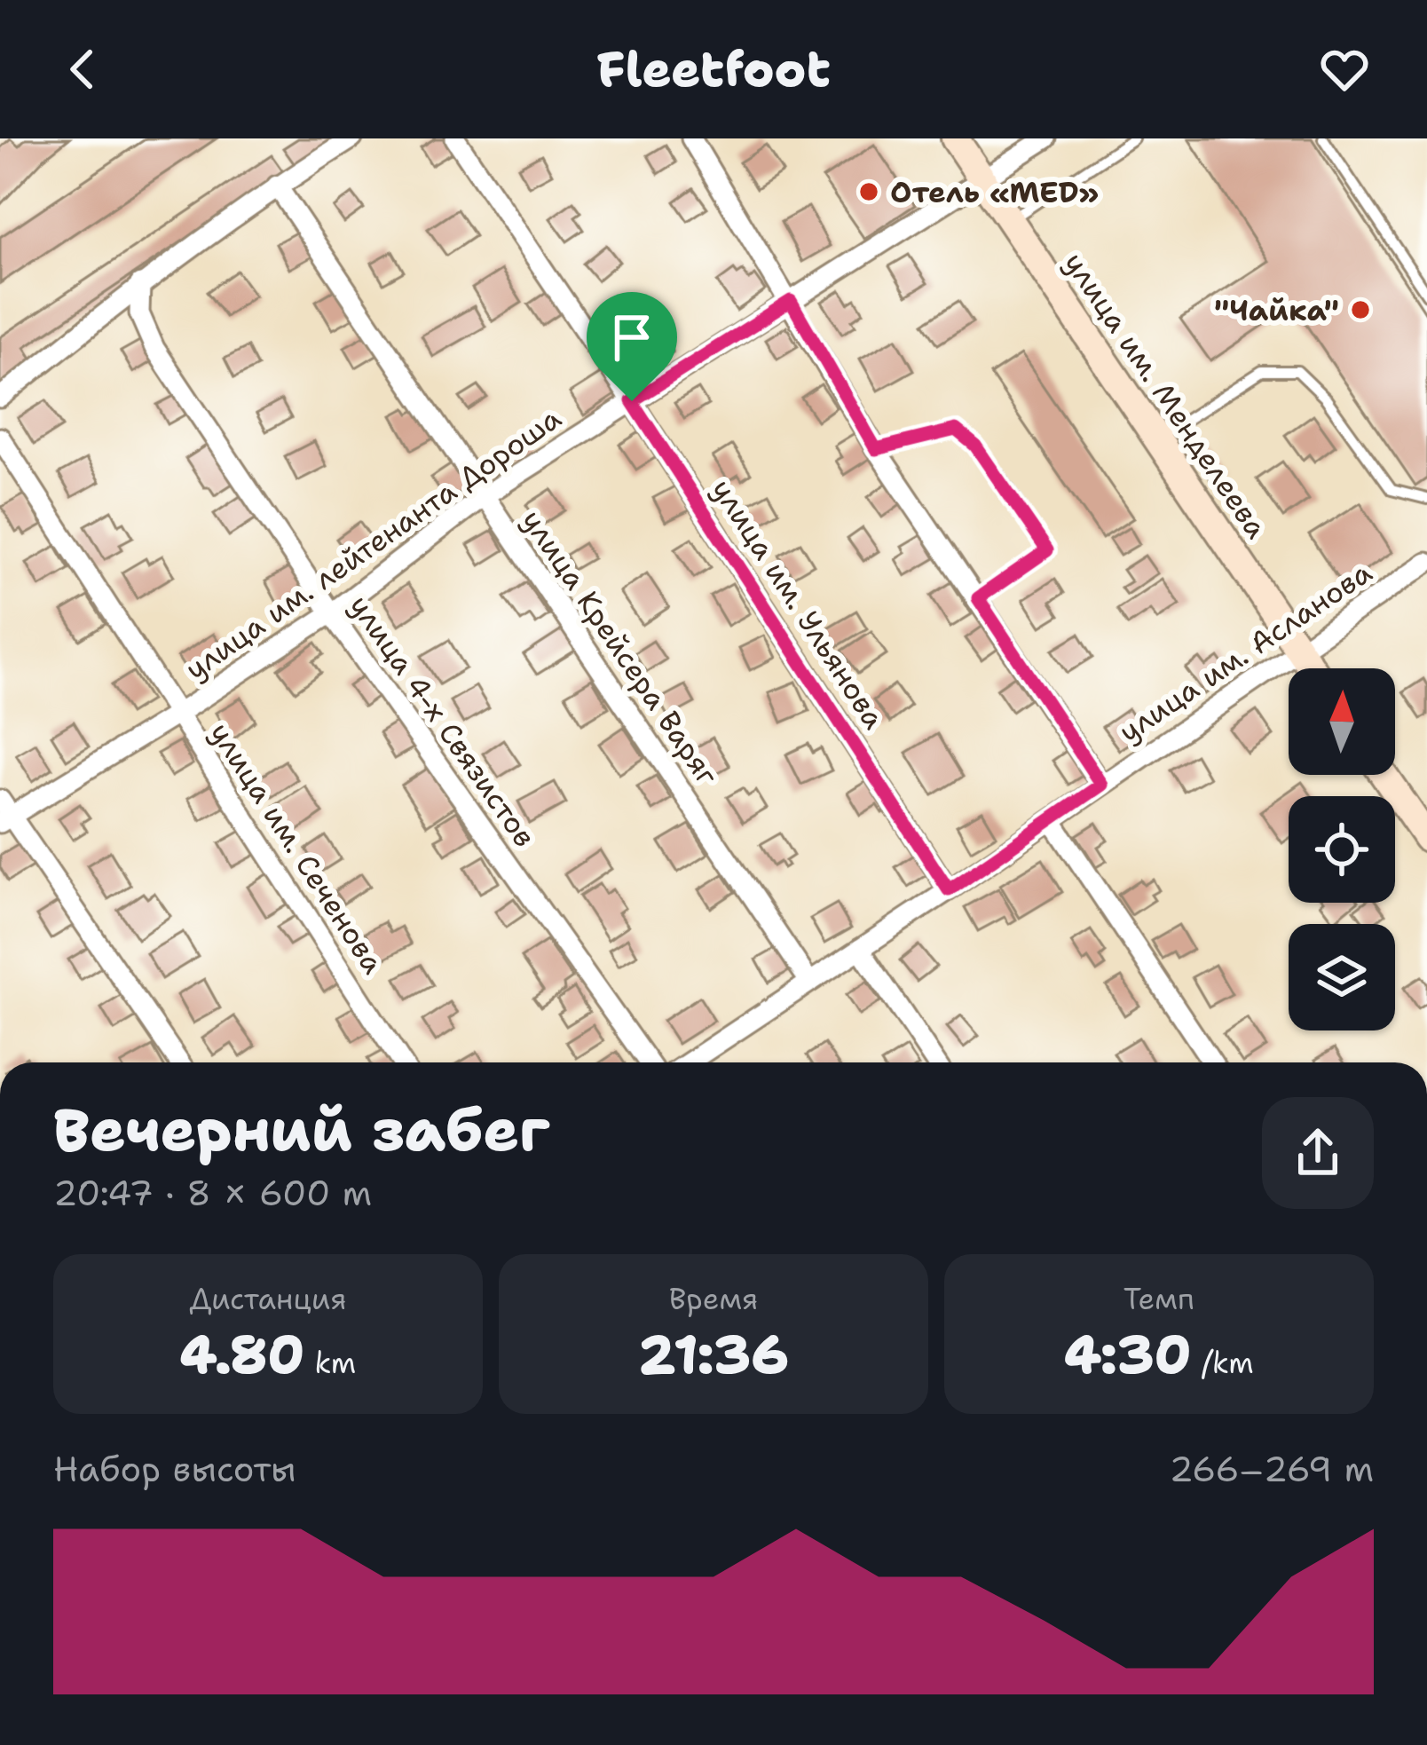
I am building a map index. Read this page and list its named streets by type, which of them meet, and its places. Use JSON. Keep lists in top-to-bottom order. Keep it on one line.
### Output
{"streets":{"main road":["улица им. Менделеева"],"street":["улица им. лейтенанта Дороша","улица им. Ульянова","улица Крейсера Варяг","улица им. Асланова","улица 4-х Связистов","улица им. Сеченова"]},"crossings":[["улица им. Менделеева","улица им. лейтенанта Дороша"],["улица им. Менделеева","улица им. Асланова"],["улица им. лейтенанта Дороша","улица им. Ульянова"],["улица им. лейтенанта Дороша","улица Крейсера Варяг"],["улица им. лейтенанта Дороша","улица 4-х Связистов"],["улица им. лейтенанта Дороша","улица им. Сеченова"],["улица им. Ульянова","улица им. Асланова"],["улица Крейсера Варяг","улица им. Асланова"]],"places":["Отель «MED»","\"Чайка\""],"north":"top","page":{"header":"Fleetfoot","heading":["Вечерний забег","20:47 · 8 × 600 m"],"stats":[["Дистанция","4.80 km"],["Время","21:36"],["Темп","4:30 /km"]],"chart":["Набор высоты","266–269 m"]}}
